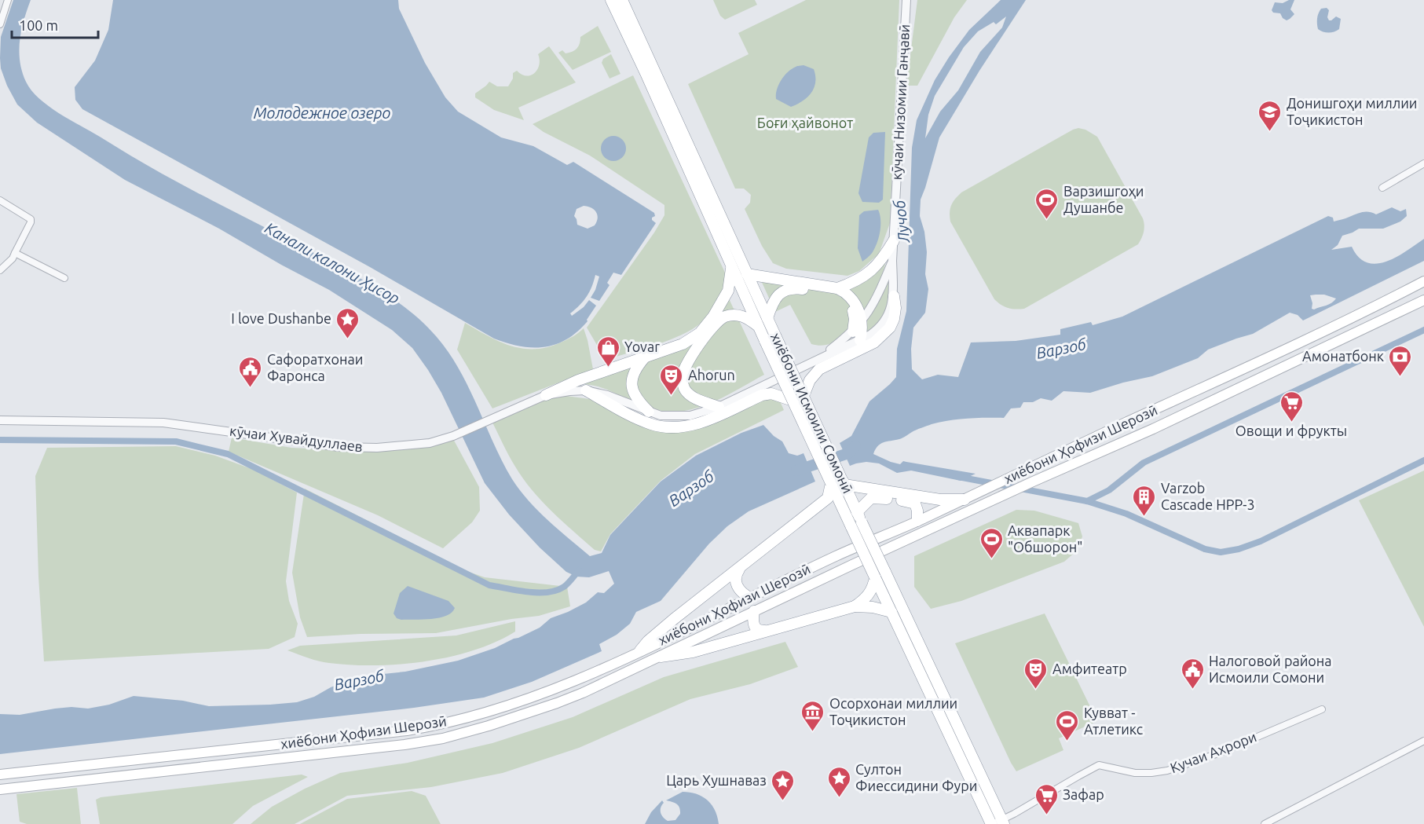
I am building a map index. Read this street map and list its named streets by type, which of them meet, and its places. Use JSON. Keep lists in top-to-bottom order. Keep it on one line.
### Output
{"streets":{"highway":["хиёбони Исмоили Сомонӣ"],"main road":["хиёбони Ҳофизи Шерозӣ"],"street":["кӯчаи Низомии Ганҷавӣ","кӯчаи Хувайдуллаев","Кучаи Ахрори"]},"crossings":[["кӯчаи Низомии Ганҷавӣ","кӯчаи Хувайдуллаев"],["хиёбони Исмоили Сомонӣ","Кучаи Ахрори"]],"water":["Молодежное озеро","Лучоб","Канали калони Ҳисор","Варзоб"],"parks":["Боғи ҳайвонот"],"places":{"school or university":["Донишгоҳи миллии Тоҷикистон"],"sports":["Варзишгоҳи Душанбе","Аквапарк \"Обшорон\"","Кувват - Атлетикс"],"place":["I love Dushanbe","Султон Фиессидини Фури","Царь Хушнаваз"],"shop":["Yovar"],"bank":["Амонатбонк"],"public building":["Сафоратхонаи Фаронса","Налоговой района Исмоили Сомони"],"theatre":["Ahorun","Aмфитеатр"],"supermarket":["Овощи и фрукты","Зафар"],"building":["Varzob Cascade HPP-3"],"museum":["Осорхонаи миллии Тоҷикистон"]},"scale_bar":"100 m"}
